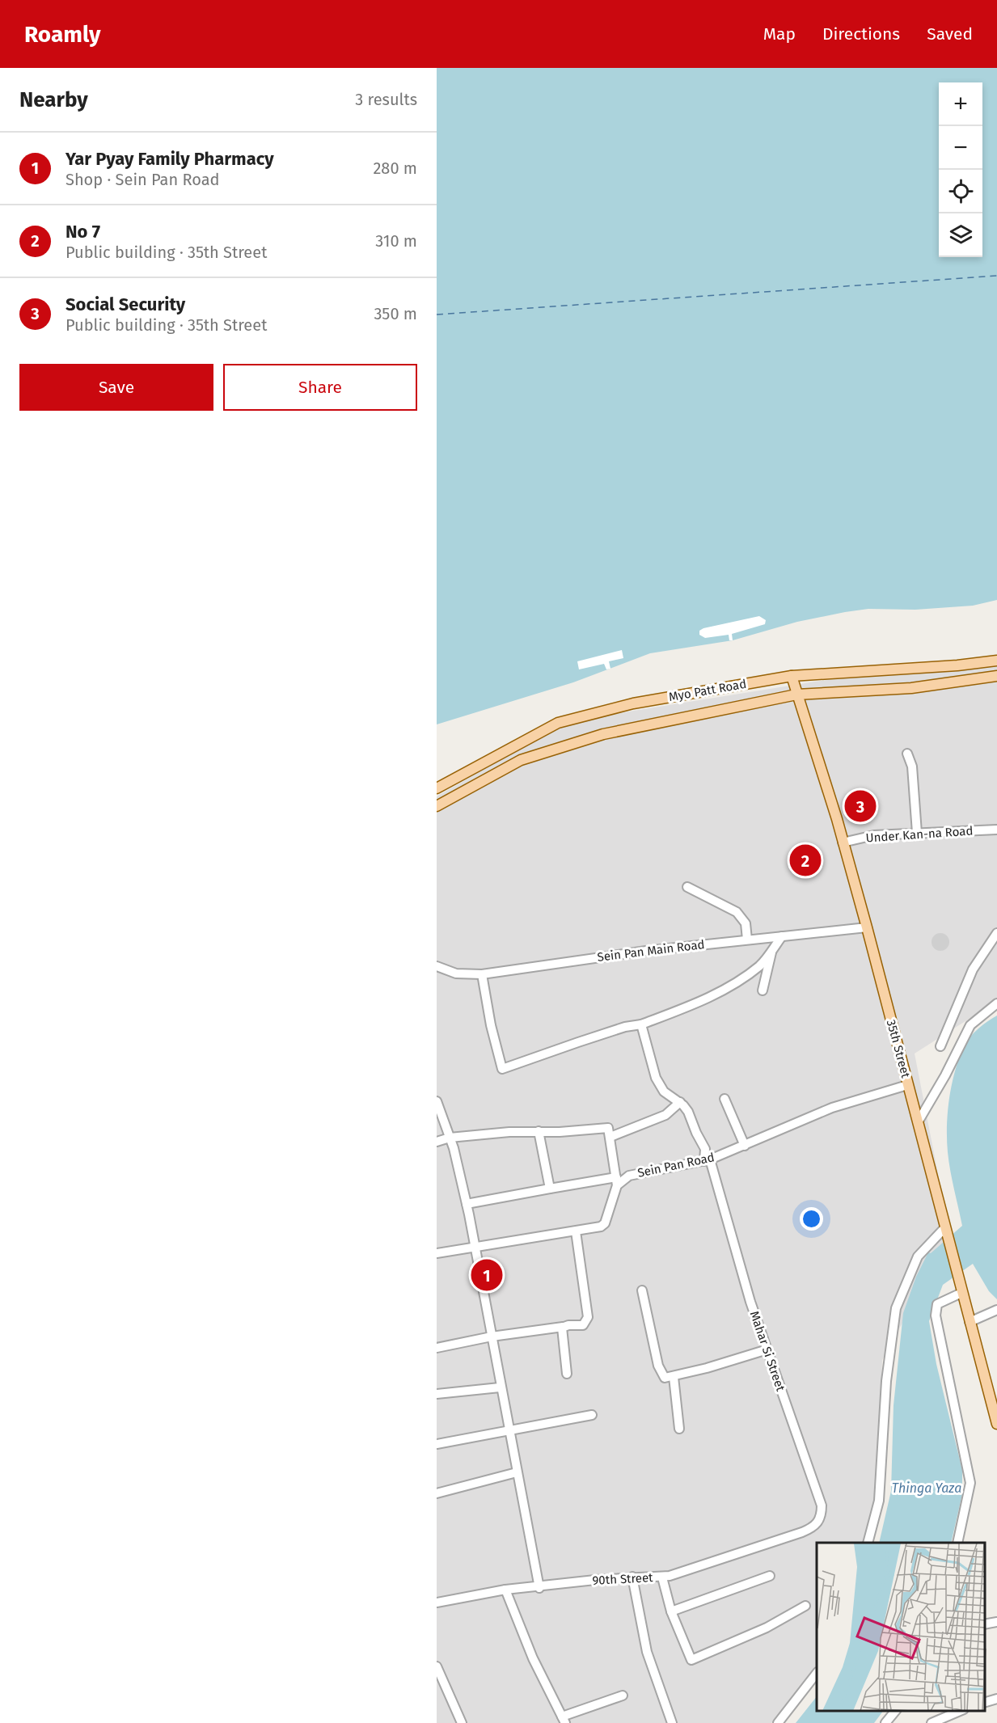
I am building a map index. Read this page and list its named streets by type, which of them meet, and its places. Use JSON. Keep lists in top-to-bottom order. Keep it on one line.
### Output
{"streets":{"main road":["Myo Patt Road","35th Street"],"street":["Under Kan-na Road","Sein Pan Main Road","Sein Pan Road","Mahar Si Street","90th Street"]},"crossings":[["Myo Patt Road","35th Street"],["Under Kan-na Road","35th Street"],["Sein Pan Main Road","35th Street"],["35th Street","Sein Pan Road"],["Sein Pan Road","Mahar Si Street"],["Mahar Si Street","90th Street"]],"water":["Thinga Yaza"],"page":{"header":"Roamly","nav":["Map","Directions","Saved"],"heading":["Nearby","3 results"],"map_buttons":["+","−"],"list":[{"mark":"1","name":"Yar Pyay Family Pharmacy","note":"Shop · Sein Pan Road","value":"280 m"},{"mark":"2","name":"No 7","note":"Public building · 35th Street","value":"310 m"},{"mark":"3","name":"Social Security","note":"Public building · 35th Street","value":"350 m"}],"buttons":["Save","Share"],"pins":["3","2","1"]}}
